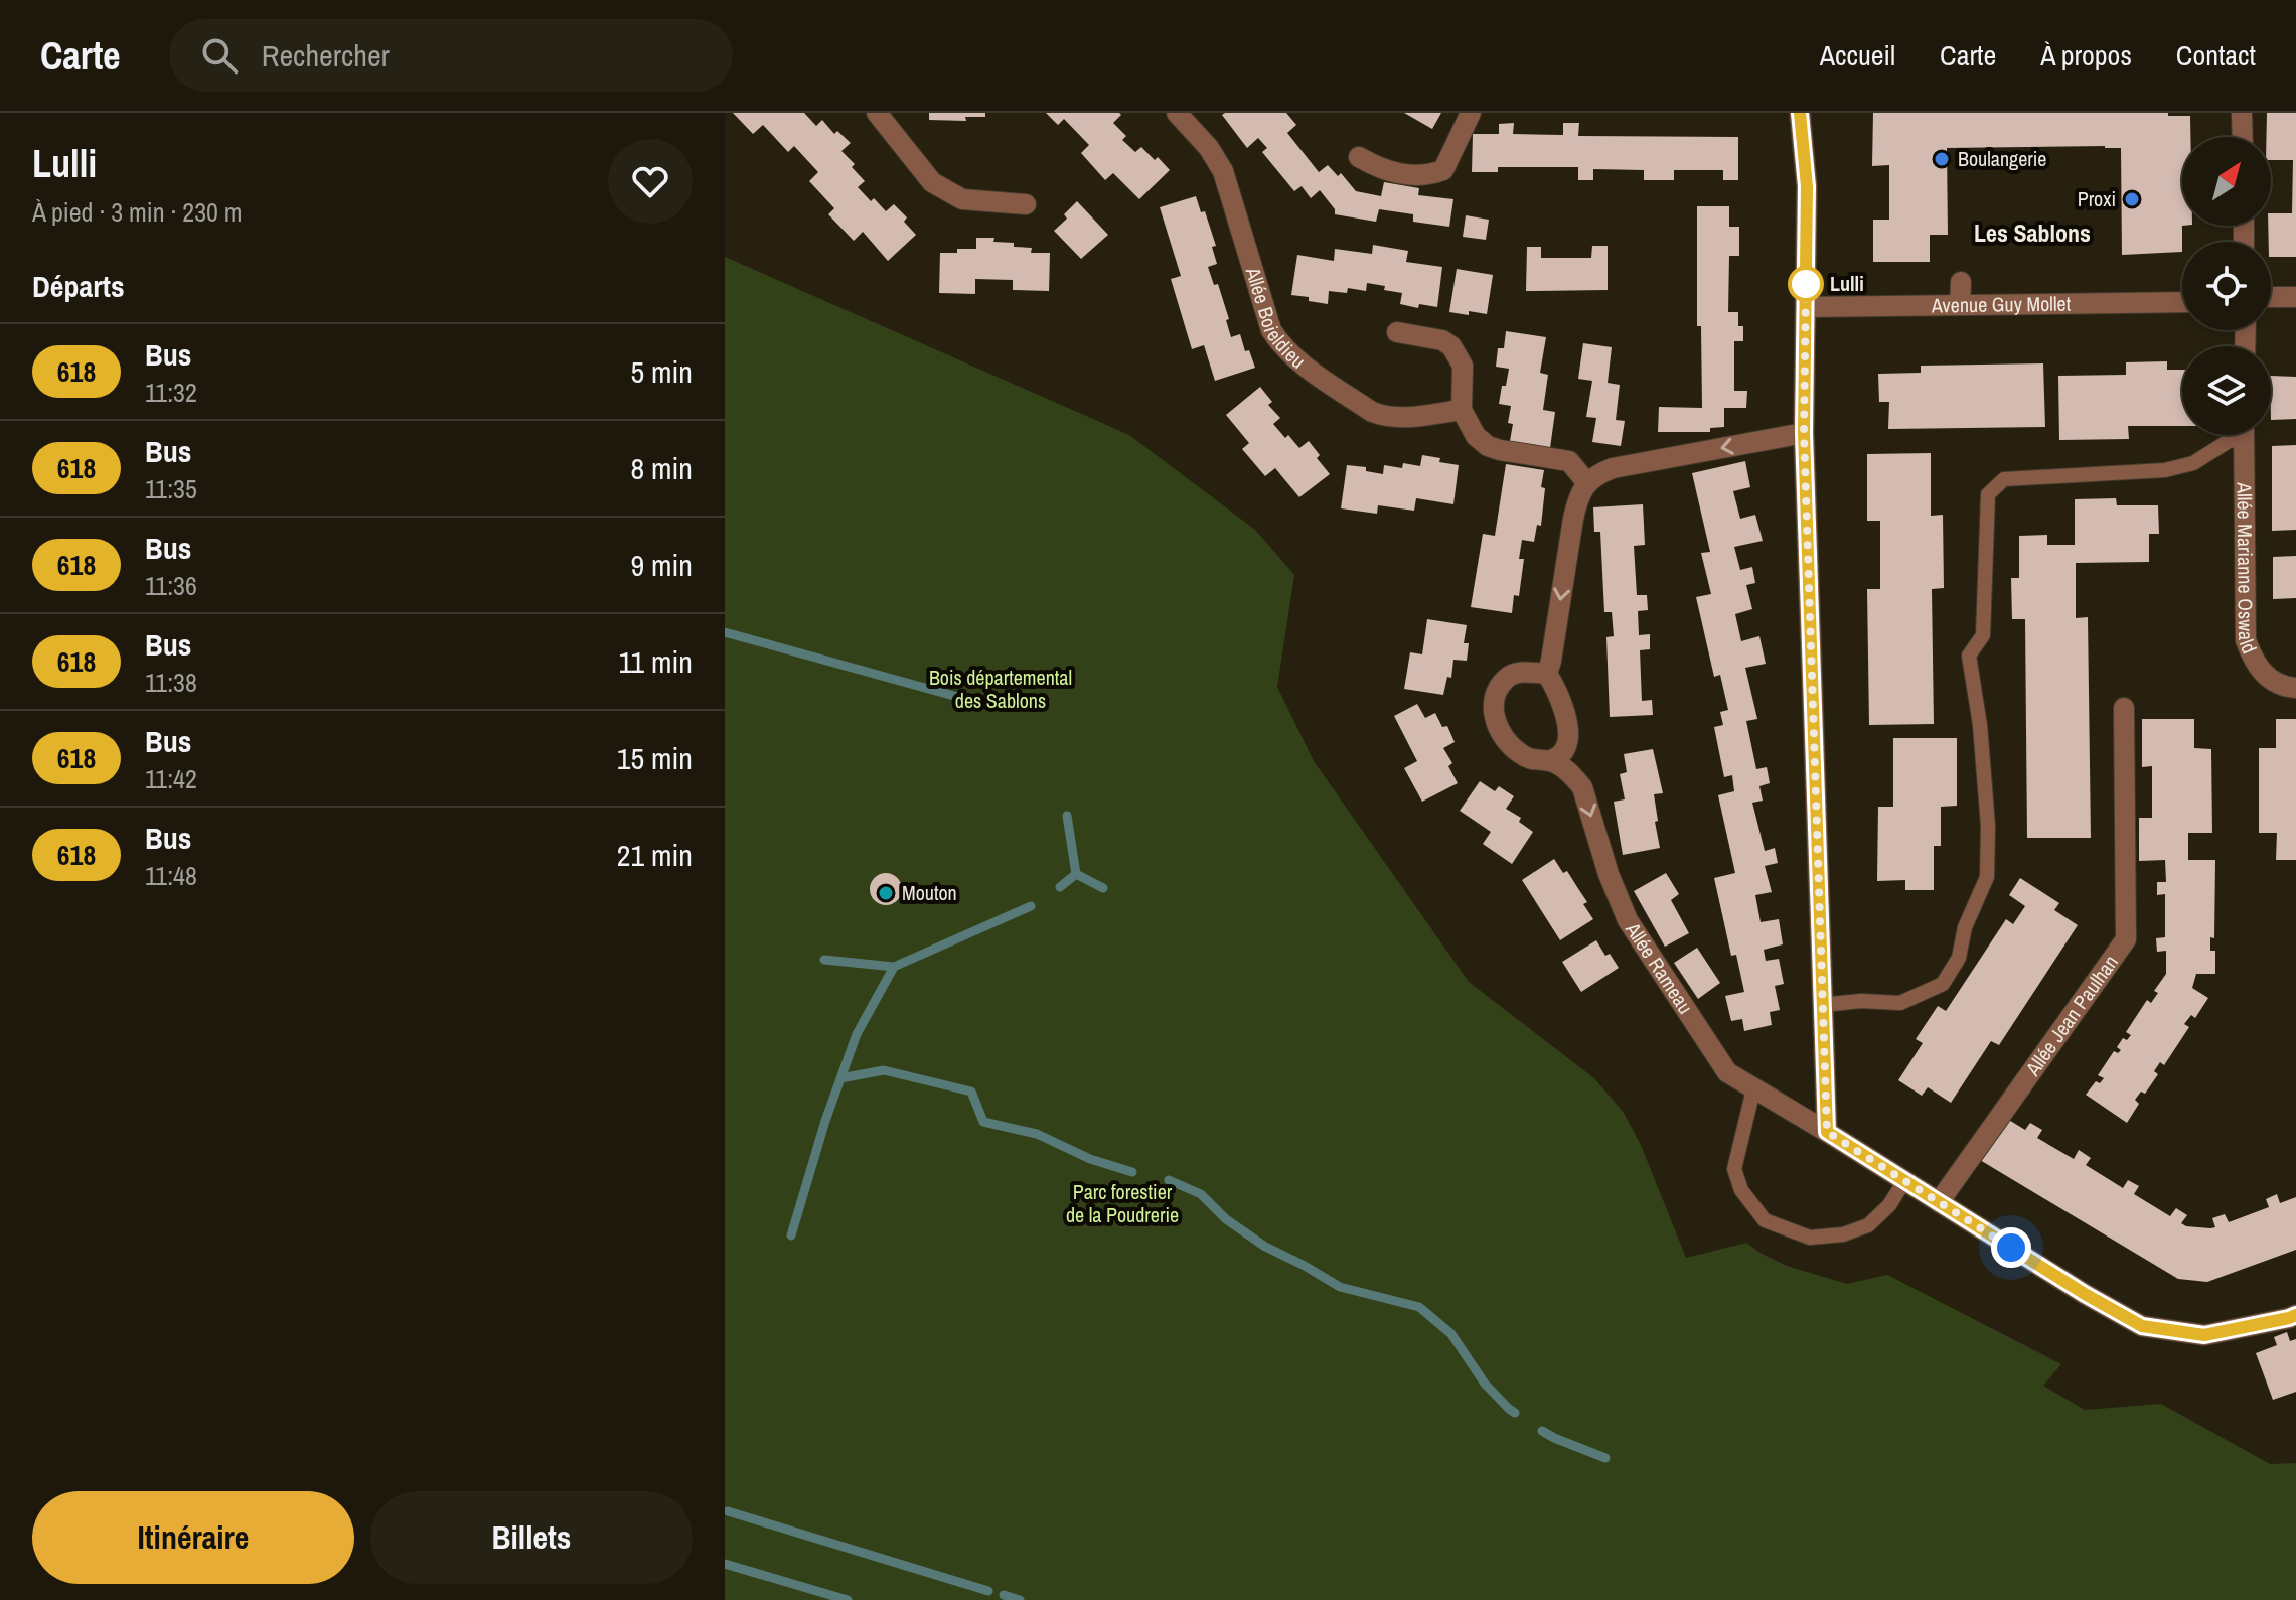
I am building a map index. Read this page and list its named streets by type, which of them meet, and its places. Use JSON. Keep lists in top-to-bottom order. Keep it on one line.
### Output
{"streets":{"street":["Avenue Guy Mollet","Allée Boieldieu","Allée Marianne Oswald","Allée Rameau","Allée Jean Paulhan"]},"crossings":[["Allée Rameau","Allée Jean Paulhan"]],"districts":["Les Sablons"],"parks":["Bois départemental des Sablons","Parc forestier de la Poudrerie"],"places":["Boulangerie","Proxi","Lulli","Mouton"],"lines":["bus line 618"],"north":"top right","page":{"header":"Carte","search":"Rechercher","nav":["Accueil","Carte","À propos","Contact"],"heading":[["Lulli","À pied · 3 min · 230 m"],"Départs"],"list":[{"mark":"618","name":"Bus","note":"11:32","value":"5 min"},{"mark":"618","name":"Bus","note":"11:35","value":"8 min"},{"mark":"618","name":"Bus","note":"11:36","value":"9 min"},{"mark":"618","name":"Bus","note":"11:38","value":"11 min"},{"mark":"618","name":"Bus","note":"11:42","value":"15 min"},{"mark":"618","name":"Bus","note":"11:48","value":"21 min"}],"buttons":["Itinéraire","Billets"]}}
